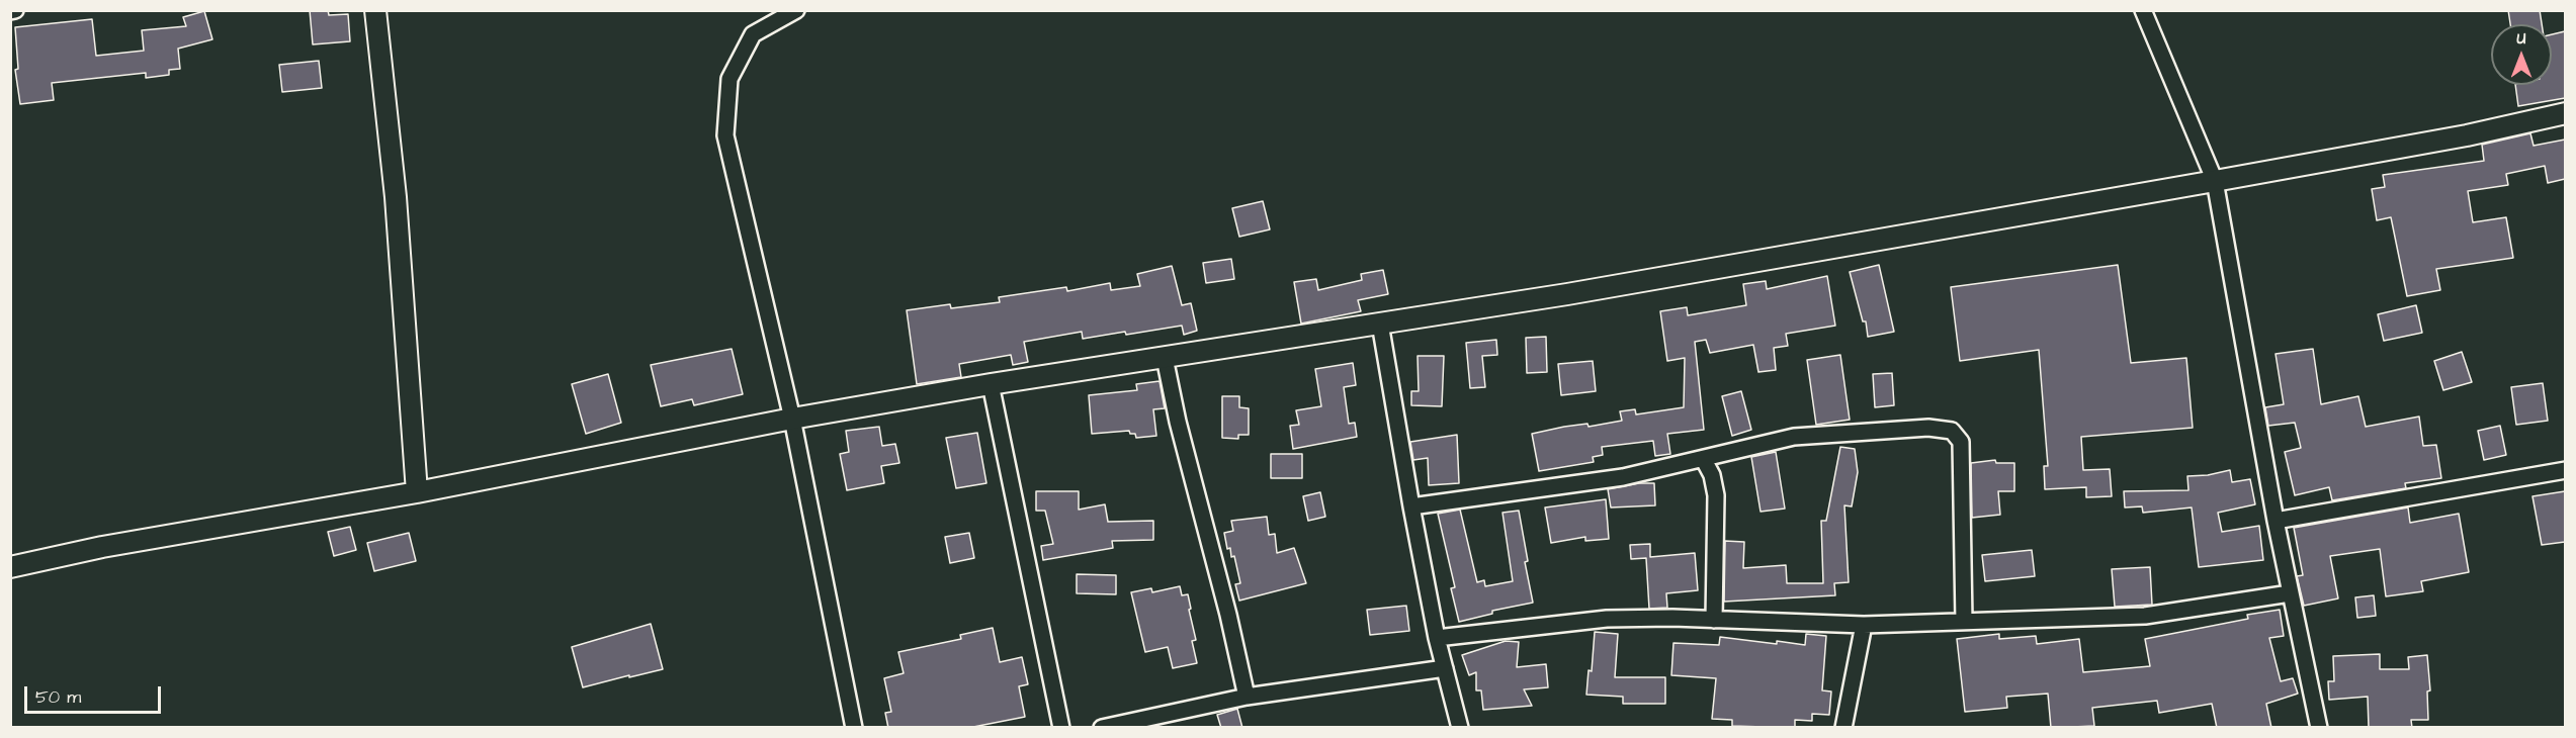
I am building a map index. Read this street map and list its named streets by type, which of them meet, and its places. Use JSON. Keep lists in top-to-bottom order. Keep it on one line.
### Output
{"scale_bar":"50 m","north":"top"}
